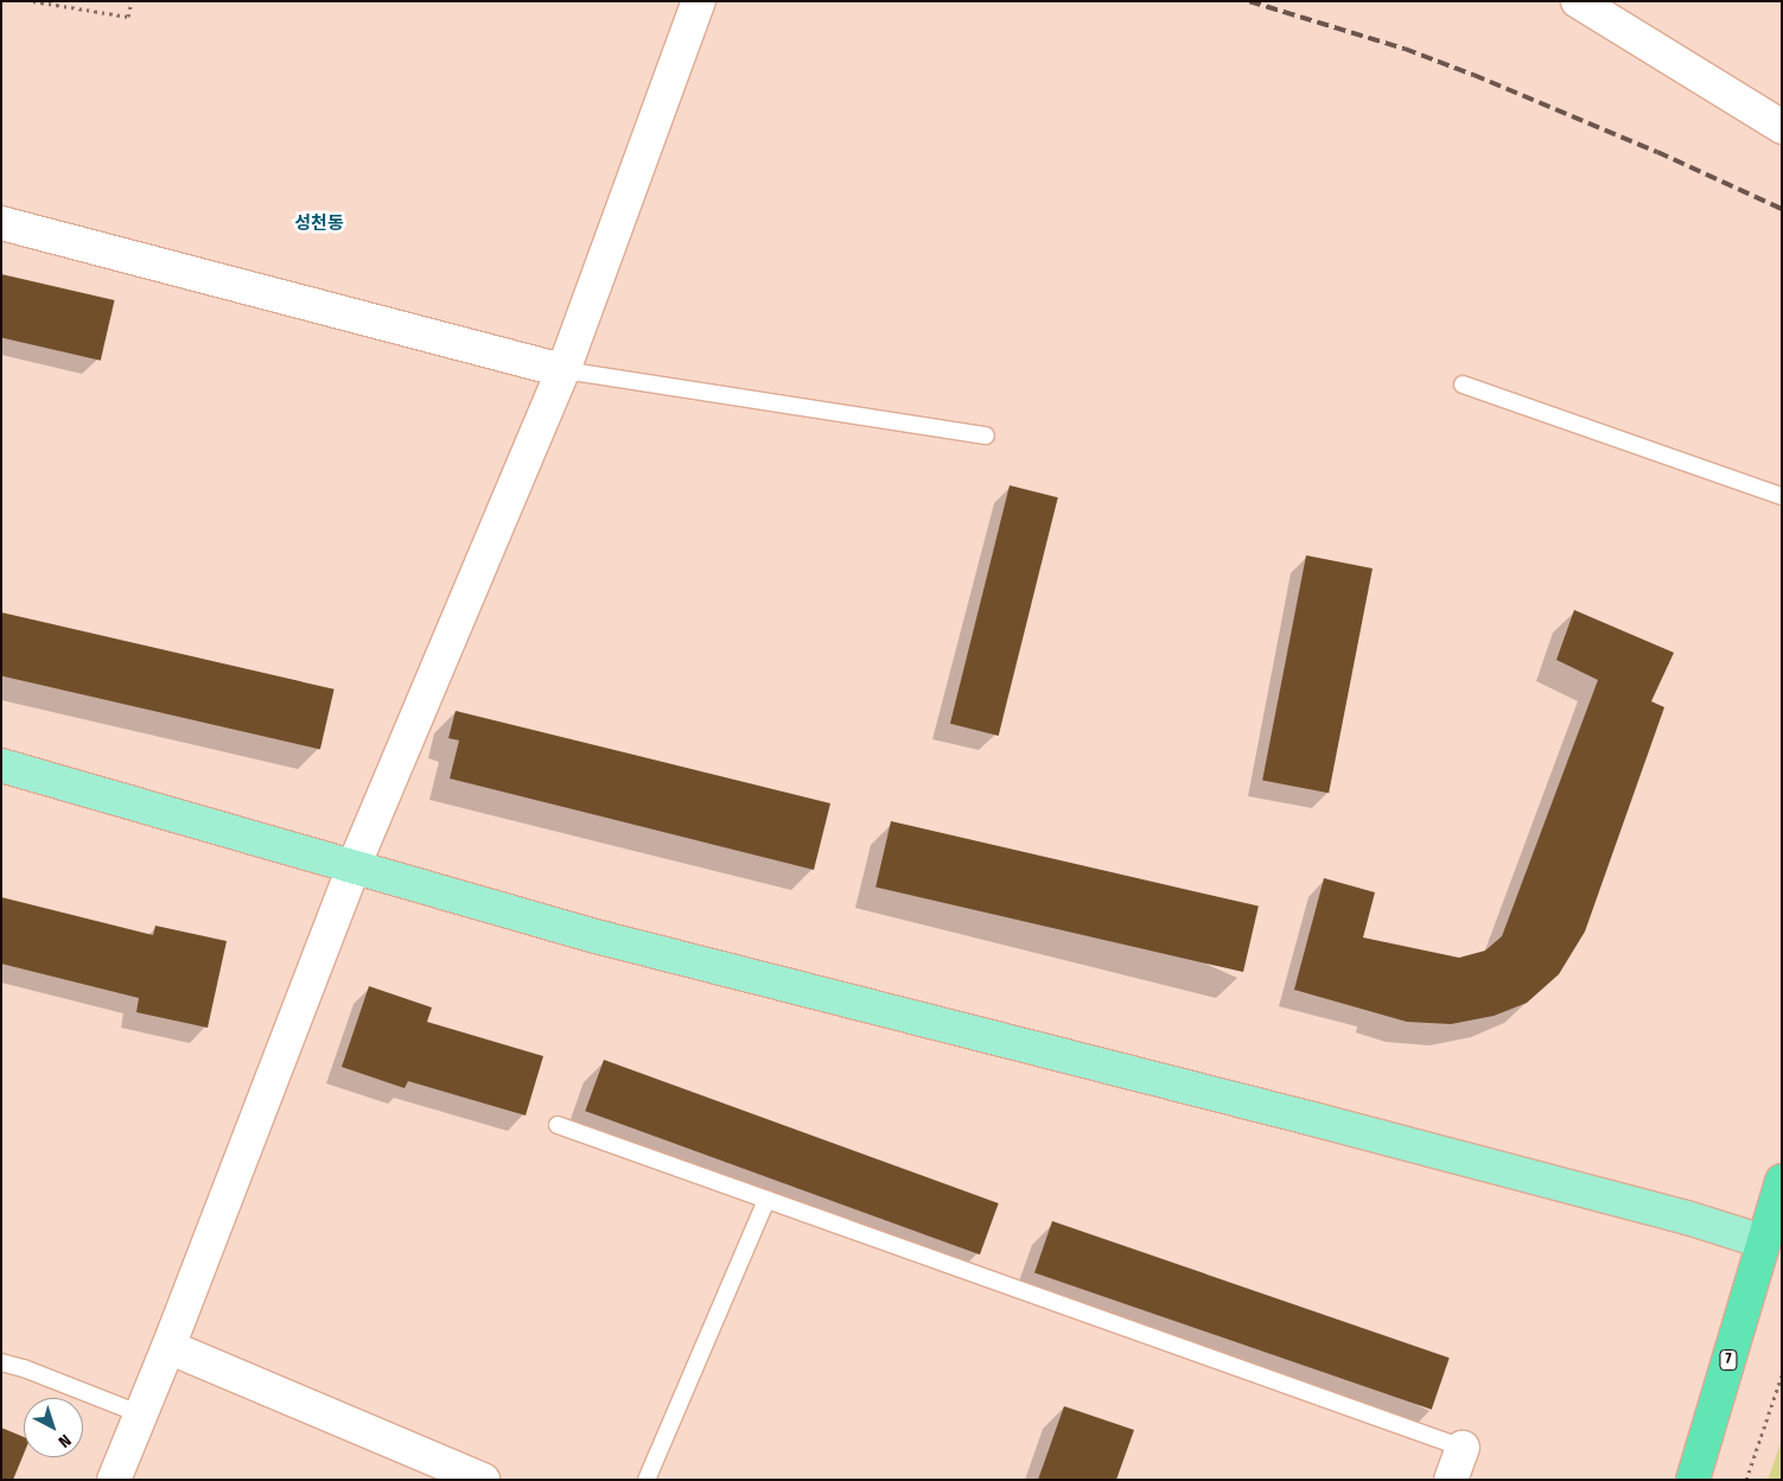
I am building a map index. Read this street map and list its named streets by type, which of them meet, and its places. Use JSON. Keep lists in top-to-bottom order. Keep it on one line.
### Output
{"streets":{"highway":["7"]},"districts":["성천동"],"north":"bottom right"}
